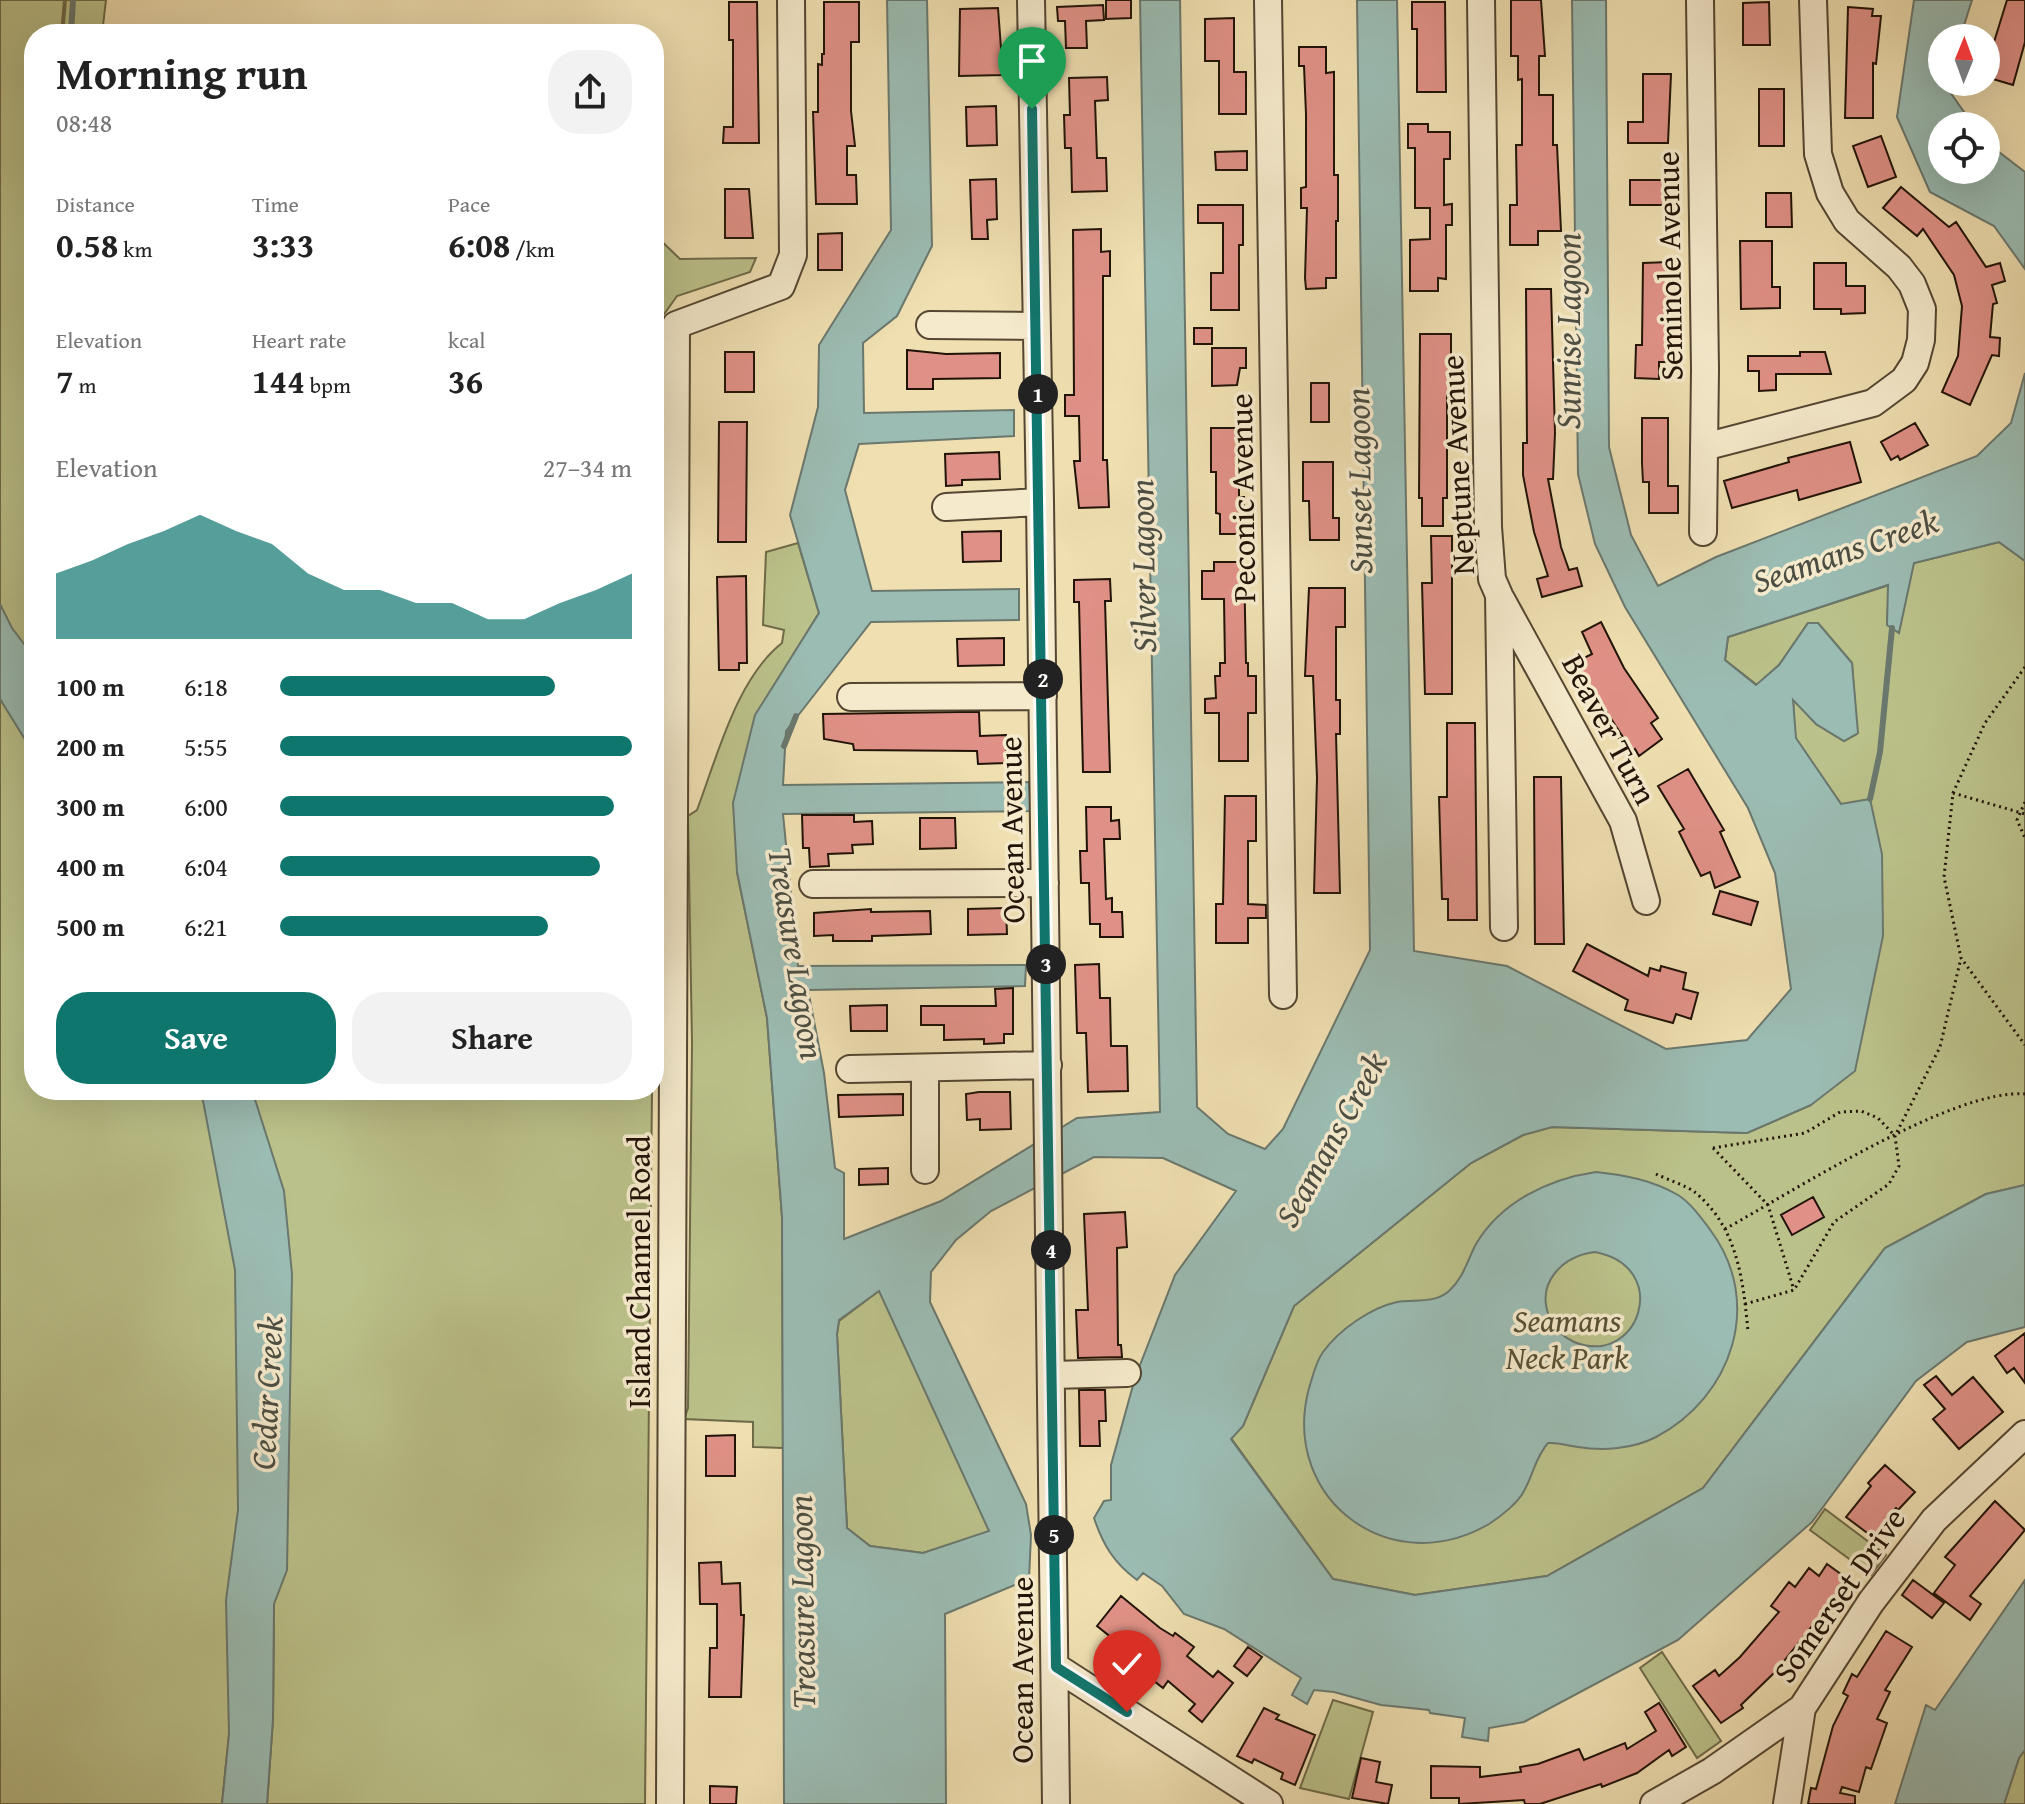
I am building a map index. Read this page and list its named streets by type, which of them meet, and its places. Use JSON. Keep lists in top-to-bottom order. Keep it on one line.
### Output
{"streets":{"street":["Seminole Avenue","Neptune Avenue","Peconic Avenue","Beaver Turn","Ocean Avenue","Island Channel Road","Somerset Drive"]},"crossings":[["Neptune Avenue","Beaver Turn"]],"water":["Sunrise Lagoon","Sunset Lagoon","Seamans Creek","Silver Lagoon","Treasure Lagoon","Cedar Creek"],"parks":["Seamans Neck Park"],"north":"top","page":{"heading":["Morning run","08:48"],"stats":[["Distance","0.58 km"],["Time","3:33"],["Pace","6:08 /km"],["Elevation","7 m"],["Heart rate","144 bpm"],["kcal","36"]],"pins":["1","2","3","4","5"],"chart":["Elevation","27–34 m"],"list":[{"name":"100 m","note":"6:18"},{"name":"200 m","note":"5:55"},{"name":"300 m","note":"6:00"},{"name":"400 m","note":"6:04"},{"name":"500 m","note":"6:21"}],"buttons":["Save","Share"]}}
